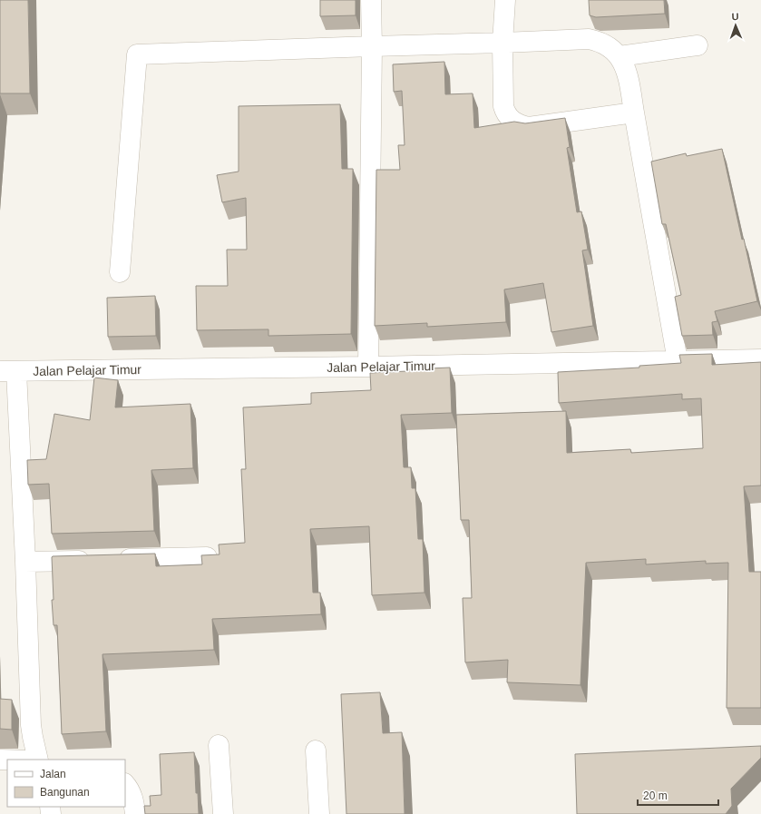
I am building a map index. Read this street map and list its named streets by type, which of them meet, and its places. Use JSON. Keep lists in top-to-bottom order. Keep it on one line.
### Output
{"streets":{"street":["Jalan Pelajar Timur"]},"legend":["Jalan","Bangunan"],"scale_bar":"20 m","north":"top"}
